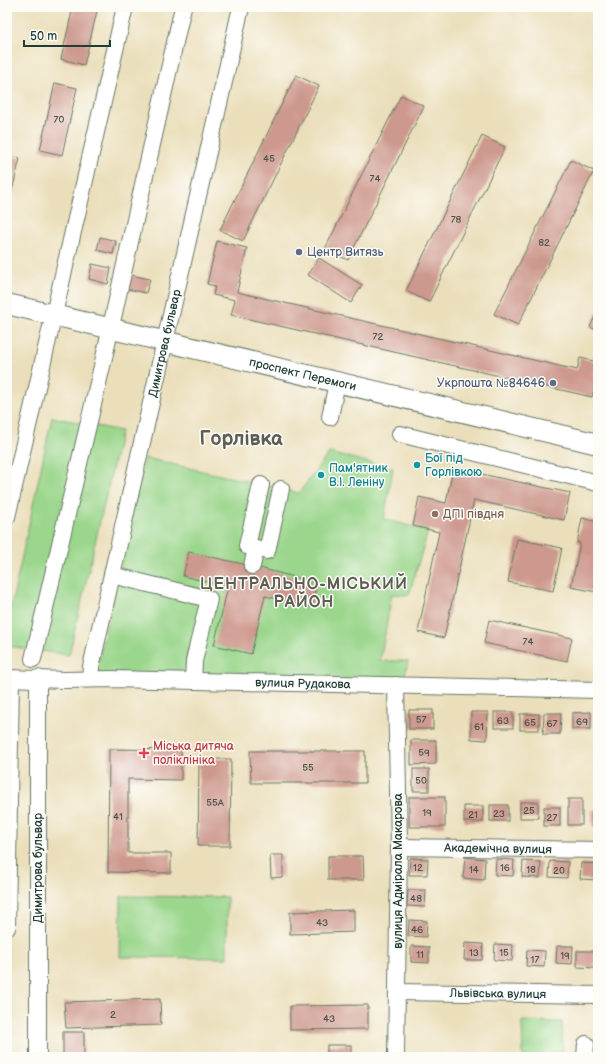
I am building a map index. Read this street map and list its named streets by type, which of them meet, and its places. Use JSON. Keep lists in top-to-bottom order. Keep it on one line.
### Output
{"streets":{"main road":["проспект Перемоги"],"street":["Димитрова бульвар","вулиця Рудакова","Академічна вулиця","вулиця Адмірала Макарова","Львівська вулиця"]},"crossings":[["Димитрова бульвар","проспект Перемоги"],["Димитрова бульвар","вулиця Рудакова"],["вулиця Рудакова","вулиця Адмірала Макарова"],["Академічна вулиця","вулиця Адмірала Макарова"],["вулиця Адмірала Макарова","Львівська вулиця"]],"districts":["Горлівка","ЦЕНТРАЛЬНО-МІСЬКИЙ РАЙОН"],"places":{"other":["Центр Витязь","Укрпошта №84646","Бої під Горлівкою","Пам'ятник В.І. Леніну","ДПІ півдня"],"health":["Міська дитяча поліклініка"]},"house_numbers":["70","45","74","78","82","72","74","57","63","69","65","67","61","59","55","50","55А","25","19","23","21","41","27","12","16","14","18","20","48","43","46","13","15","11","19","17","2","43"],"scale_bar":"50 m"}
